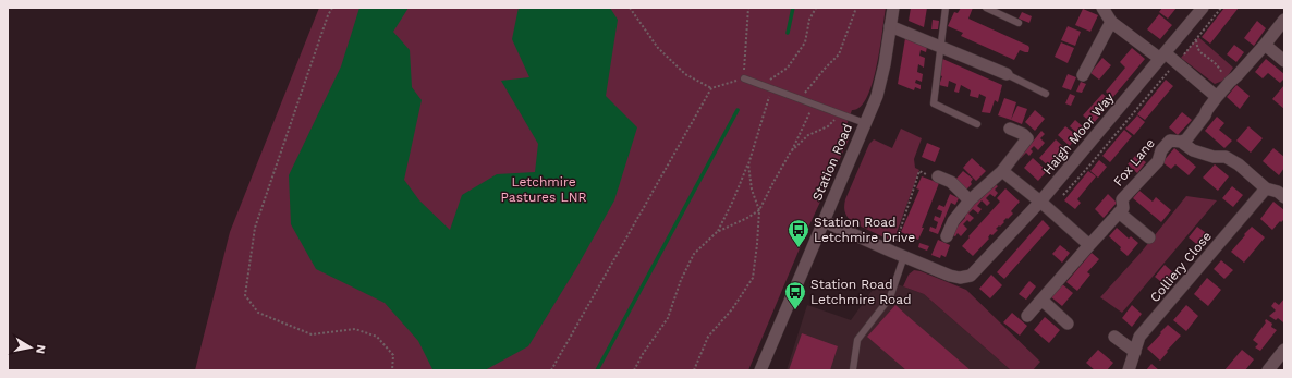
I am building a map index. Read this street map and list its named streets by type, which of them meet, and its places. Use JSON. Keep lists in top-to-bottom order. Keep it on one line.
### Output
{"streets":{"street":["Haigh Moor Way","Station Road","Fox Lane","Colliery Close"]},"parks":["Letchmire Pastures LNR"],"places":{"bus stop":["Station Road Letchmire Drive","Station Road Letchmire Road"]},"north":"right"}
